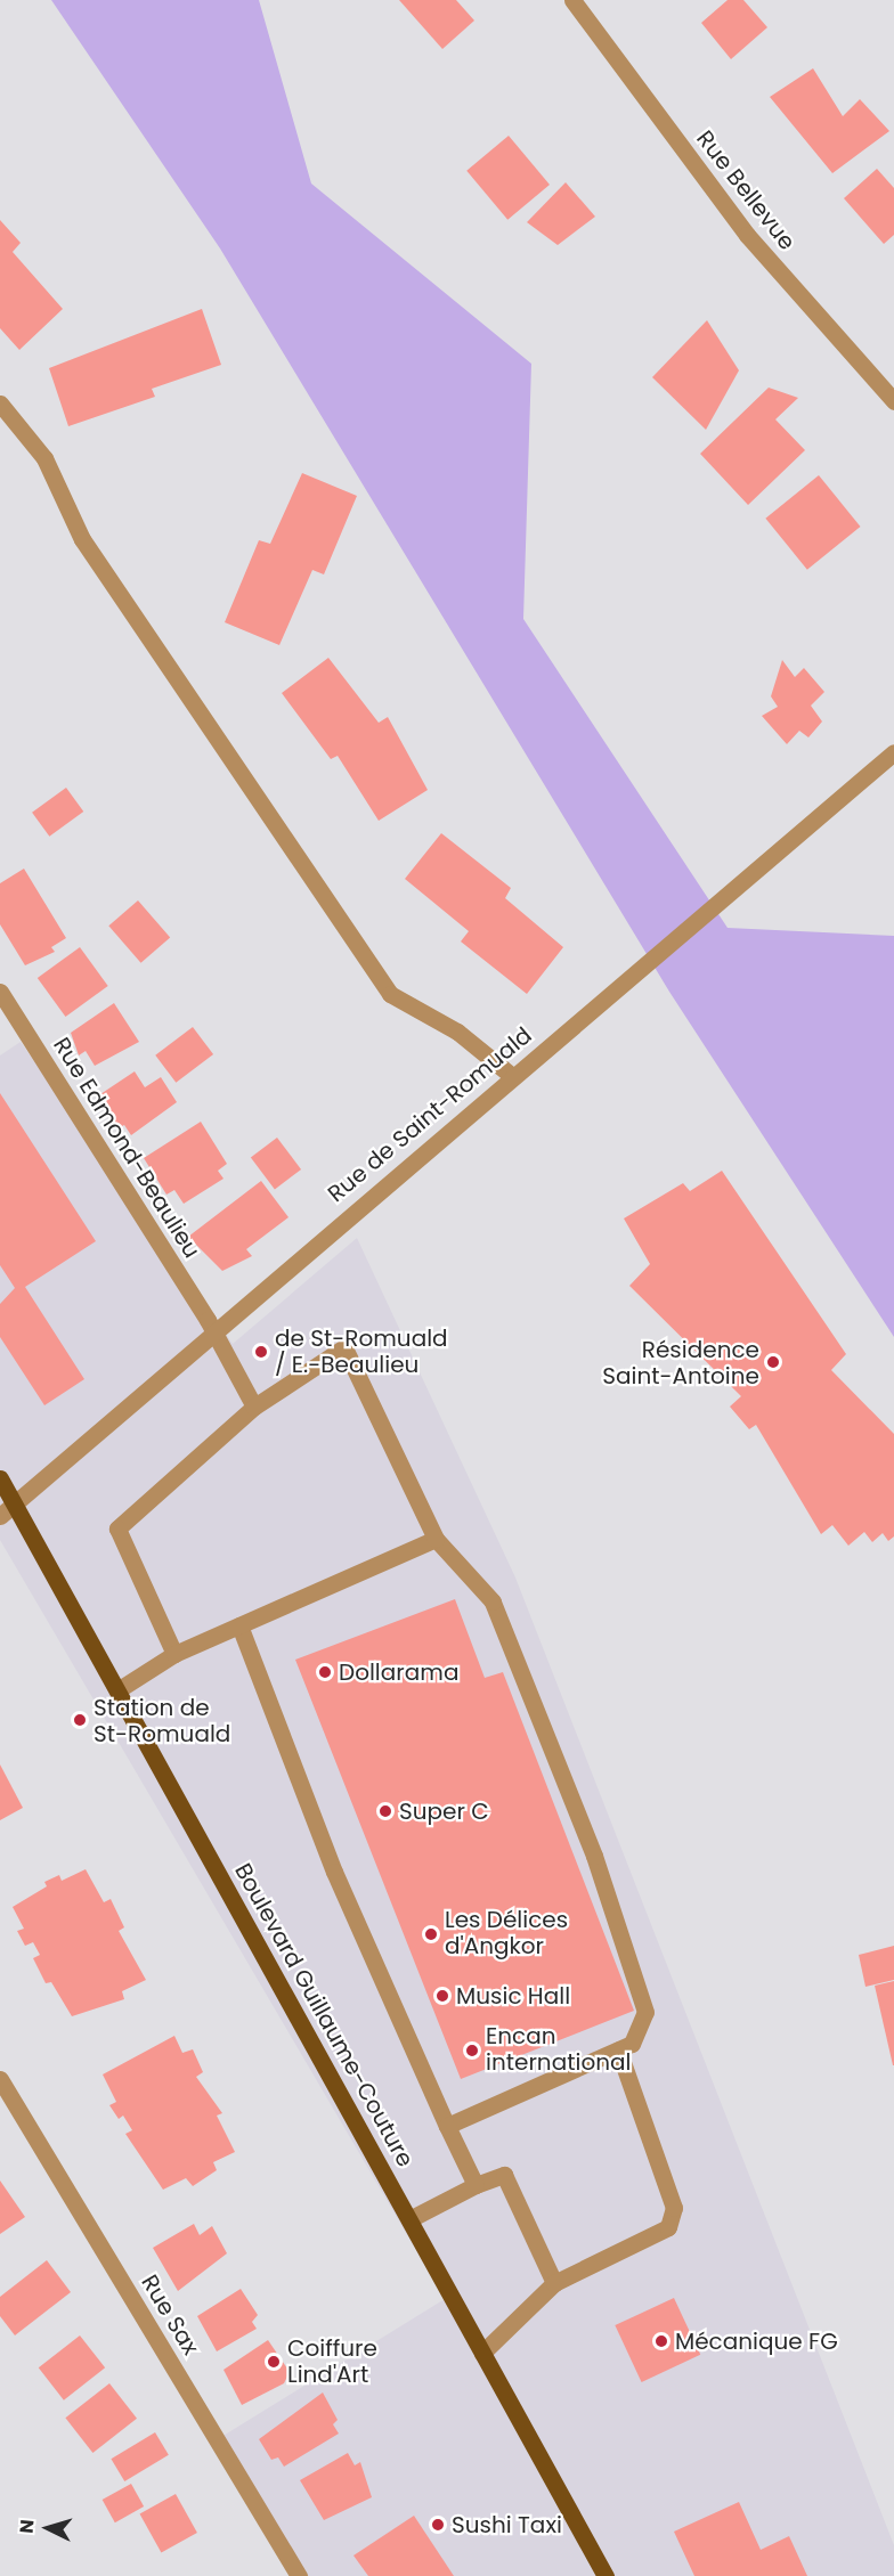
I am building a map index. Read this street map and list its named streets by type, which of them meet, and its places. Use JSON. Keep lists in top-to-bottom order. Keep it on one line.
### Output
{"streets":{"main road":["Boulevard Guillaume-Couture"],"street":["Rue Bellevue","Rue de Saint-Romuald","Rue Edmond-Beaulieu","Rue Sax"]},"crossings":[["Rue de Saint-Romuald","Rue Edmond-Beaulieu"],["Rue de Saint-Romuald","Boulevard Guillaume-Couture"]],"places":["de St-Romuald / E.-Beaulieu","Résidence Saint-Antoine","Dollarama","Station de St-Romuald","Super C","Les Délices d'Angkor","Music Hall","Encan international","Mécanique FG","Coiffure Lind'Art","Sushi Taxi"],"north":"left"}
